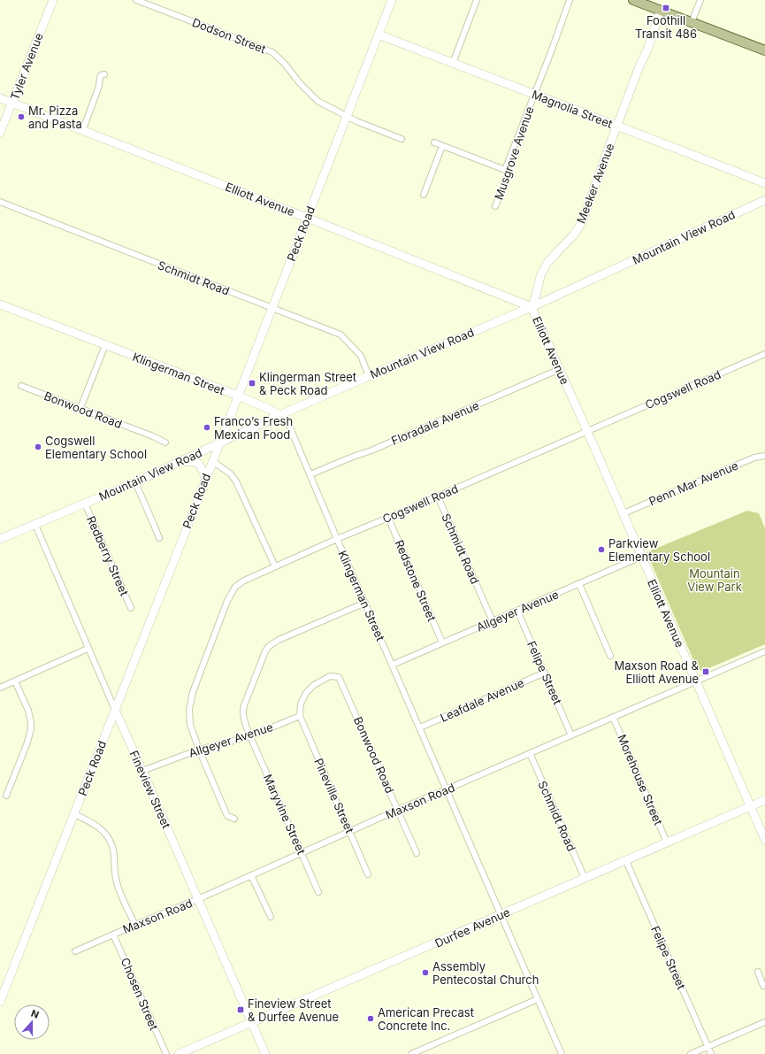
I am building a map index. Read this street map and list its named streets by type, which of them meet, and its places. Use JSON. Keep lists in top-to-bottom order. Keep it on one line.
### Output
{"streets":{"street":["Dodson Street","Tyler Avenue","Magnolia Street","Musgrove Avenue","Meeker Avenue","Elliott Avenue","Peck Road","Mountain View Road","Schmidt Road","Klingerman Street","Cogswell Road","Bonwood Road","Floradale Avenue","Penn Mar Avenue","Redberry Street","Redstone Street","Allgeyer Avenue","Felipe Street","Leafdale Avenue","Morehouse Street","Fineview Street","Pineville Street","Maxson Road","Maryvine Street","Durfee Avenue","Chosen Street"]},"crossings":[["Dodson Street","Peck Road"],["Tyler Avenue","Elliott Avenue"],["Magnolia Street","Musgrove Avenue"],["Magnolia Street","Meeker Avenue"],["Magnolia Street","Peck Road"],["Meeker Avenue","Elliott Avenue"],["Meeker Avenue","Mountain View Road"],["Elliott Avenue","Peck Road"],["Elliott Avenue","Mountain View Road"],["Elliott Avenue","Cogswell Road"],["Elliott Avenue","Floradale Avenue"],["Elliott Avenue","Penn Mar Avenue"],["Elliott Avenue","Allgeyer Avenue"],["Elliott Avenue","Maxson Road"],["Elliott Avenue","Durfee Avenue"],["Peck Road","Mountain View Road"],["Peck Road","Schmidt Road"],["Peck Road","Klingerman Street"],["Peck Road","Fineview Street"],["Mountain View Road","Schmidt Road"],["Mountain View Road","Klingerman Street"],["Mountain View Road","Redberry Street"],["Mountain View Road","Fineview Street"],["Schmidt Road","Cogswell Road"],["Schmidt Road","Allgeyer Avenue"],["Schmidt Road","Maxson Road"],["Schmidt Road","Durfee Avenue"],["Klingerman Street","Cogswell Road"],["Klingerman Street","Floradale Avenue"],["Klingerman Street","Allgeyer Avenue"],["Klingerman Street","Leafdale Avenue"],["Klingerman Street","Maxson Road"],["Klingerman Street","Durfee Avenue"],["Cogswell Road","Redstone Street"],["Cogswell Road","Allgeyer Avenue"],["Bonwood Road","Allgeyer Avenue"],["Bonwood Road","Pineville Street"],["Bonwood Road","Maxson Road"],["Redstone Street","Allgeyer Avenue"],["Allgeyer Avenue","Felipe Street"],["Allgeyer Avenue","Fineview Street"],["Allgeyer Avenue","Pineville Street"],["Allgeyer Avenue","Maryvine Street"],["Felipe Street","Leafdale Avenue"],["Felipe Street","Maxson Road"],["Felipe Street","Durfee Avenue"],["Morehouse Street","Maxson Road"],["Morehouse Street","Durfee Avenue"],["Fineview Street","Maxson Road"],["Fineview Street","Durfee Avenue"],["Pineville Street","Maxson Road"],["Maxson Road","Maryvine Street"],["Maxson Road","Chosen Street"]],"parks":["Mountain View Park"],"places":{"transit":["Foothill Transit 486","Klingerman Street & Peck Road","Maxson Road & Elliott Avenue","Fineview Street & Durfee Avenue"],"other":["Mr. Pizza and Pasta","Franco’s Fresh Mexican Food","Cogswell Elementary School","Parkview Elementary School","Assembly Pentecostal Church","American Precast Concrete Inc."]},"north":"top"}
